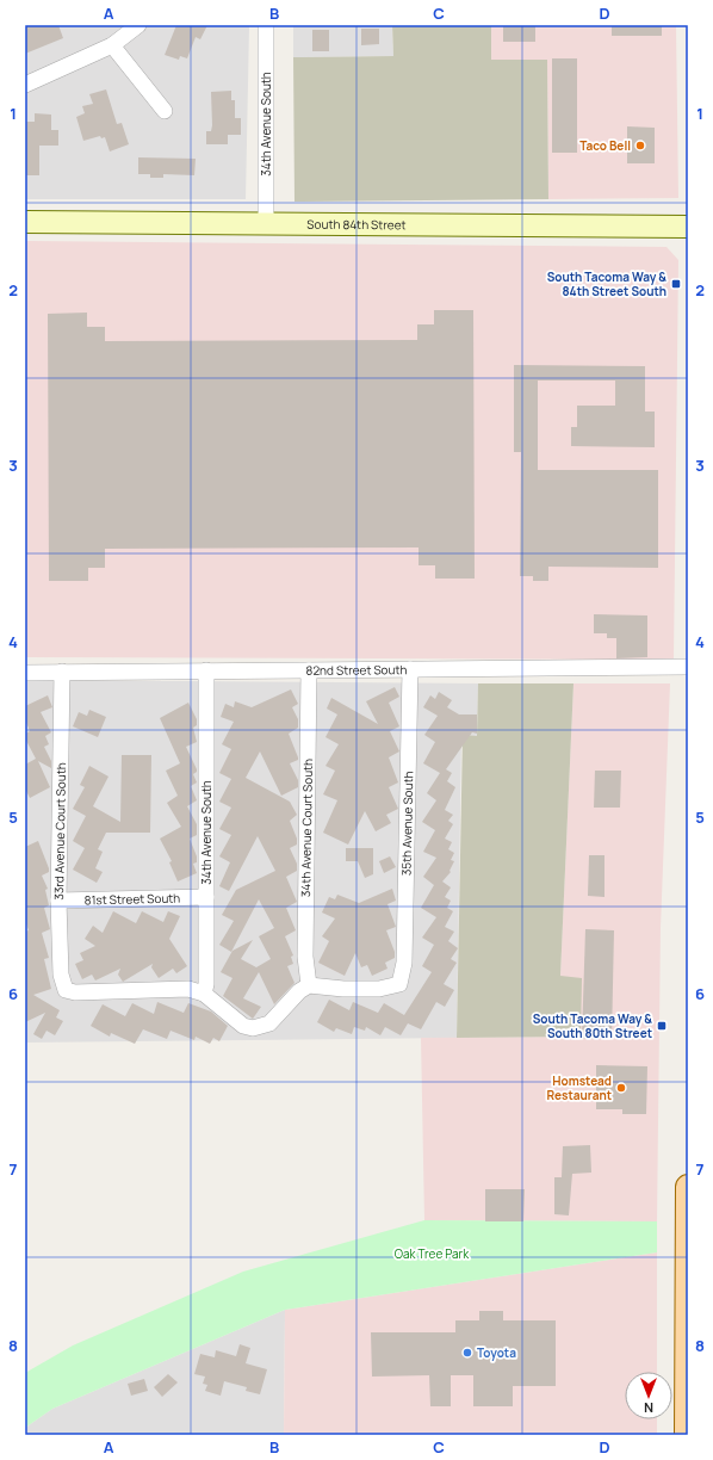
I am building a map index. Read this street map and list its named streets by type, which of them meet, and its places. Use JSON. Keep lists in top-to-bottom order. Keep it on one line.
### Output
{"streets":{"main road":["South 84th Street"],"street":["34th Avenue South","82nd Street South","35th Avenue South","34th Avenue Court South","33rd Avenue Court South","81st Street South"]},"crossings":[["34th Avenue South","South 84th Street"],["34th Avenue South","82nd Street South"],["34th Avenue South","33rd Avenue Court South"],["34th Avenue South","81st Street South"],["82nd Street South","35th Avenue South"],["82nd Street South","34th Avenue Court South"],["82nd Street South","33rd Avenue Court South"],["35th Avenue South","34th Avenue Court South"],["33rd Avenue Court South","81st Street South"]],"parks":["Oak Tree Park"],"places":{"other":["Taco Bell","Homstead Restaurant","Toyota"],"transit":["South Tacoma Way & 84th Street South","South Tacoma Way & South 80th Street"]},"north":"bottom","grid":{"columns":["A","B","C","D"],"rows":["1","2","3","4","5","6","7","8"]}}
